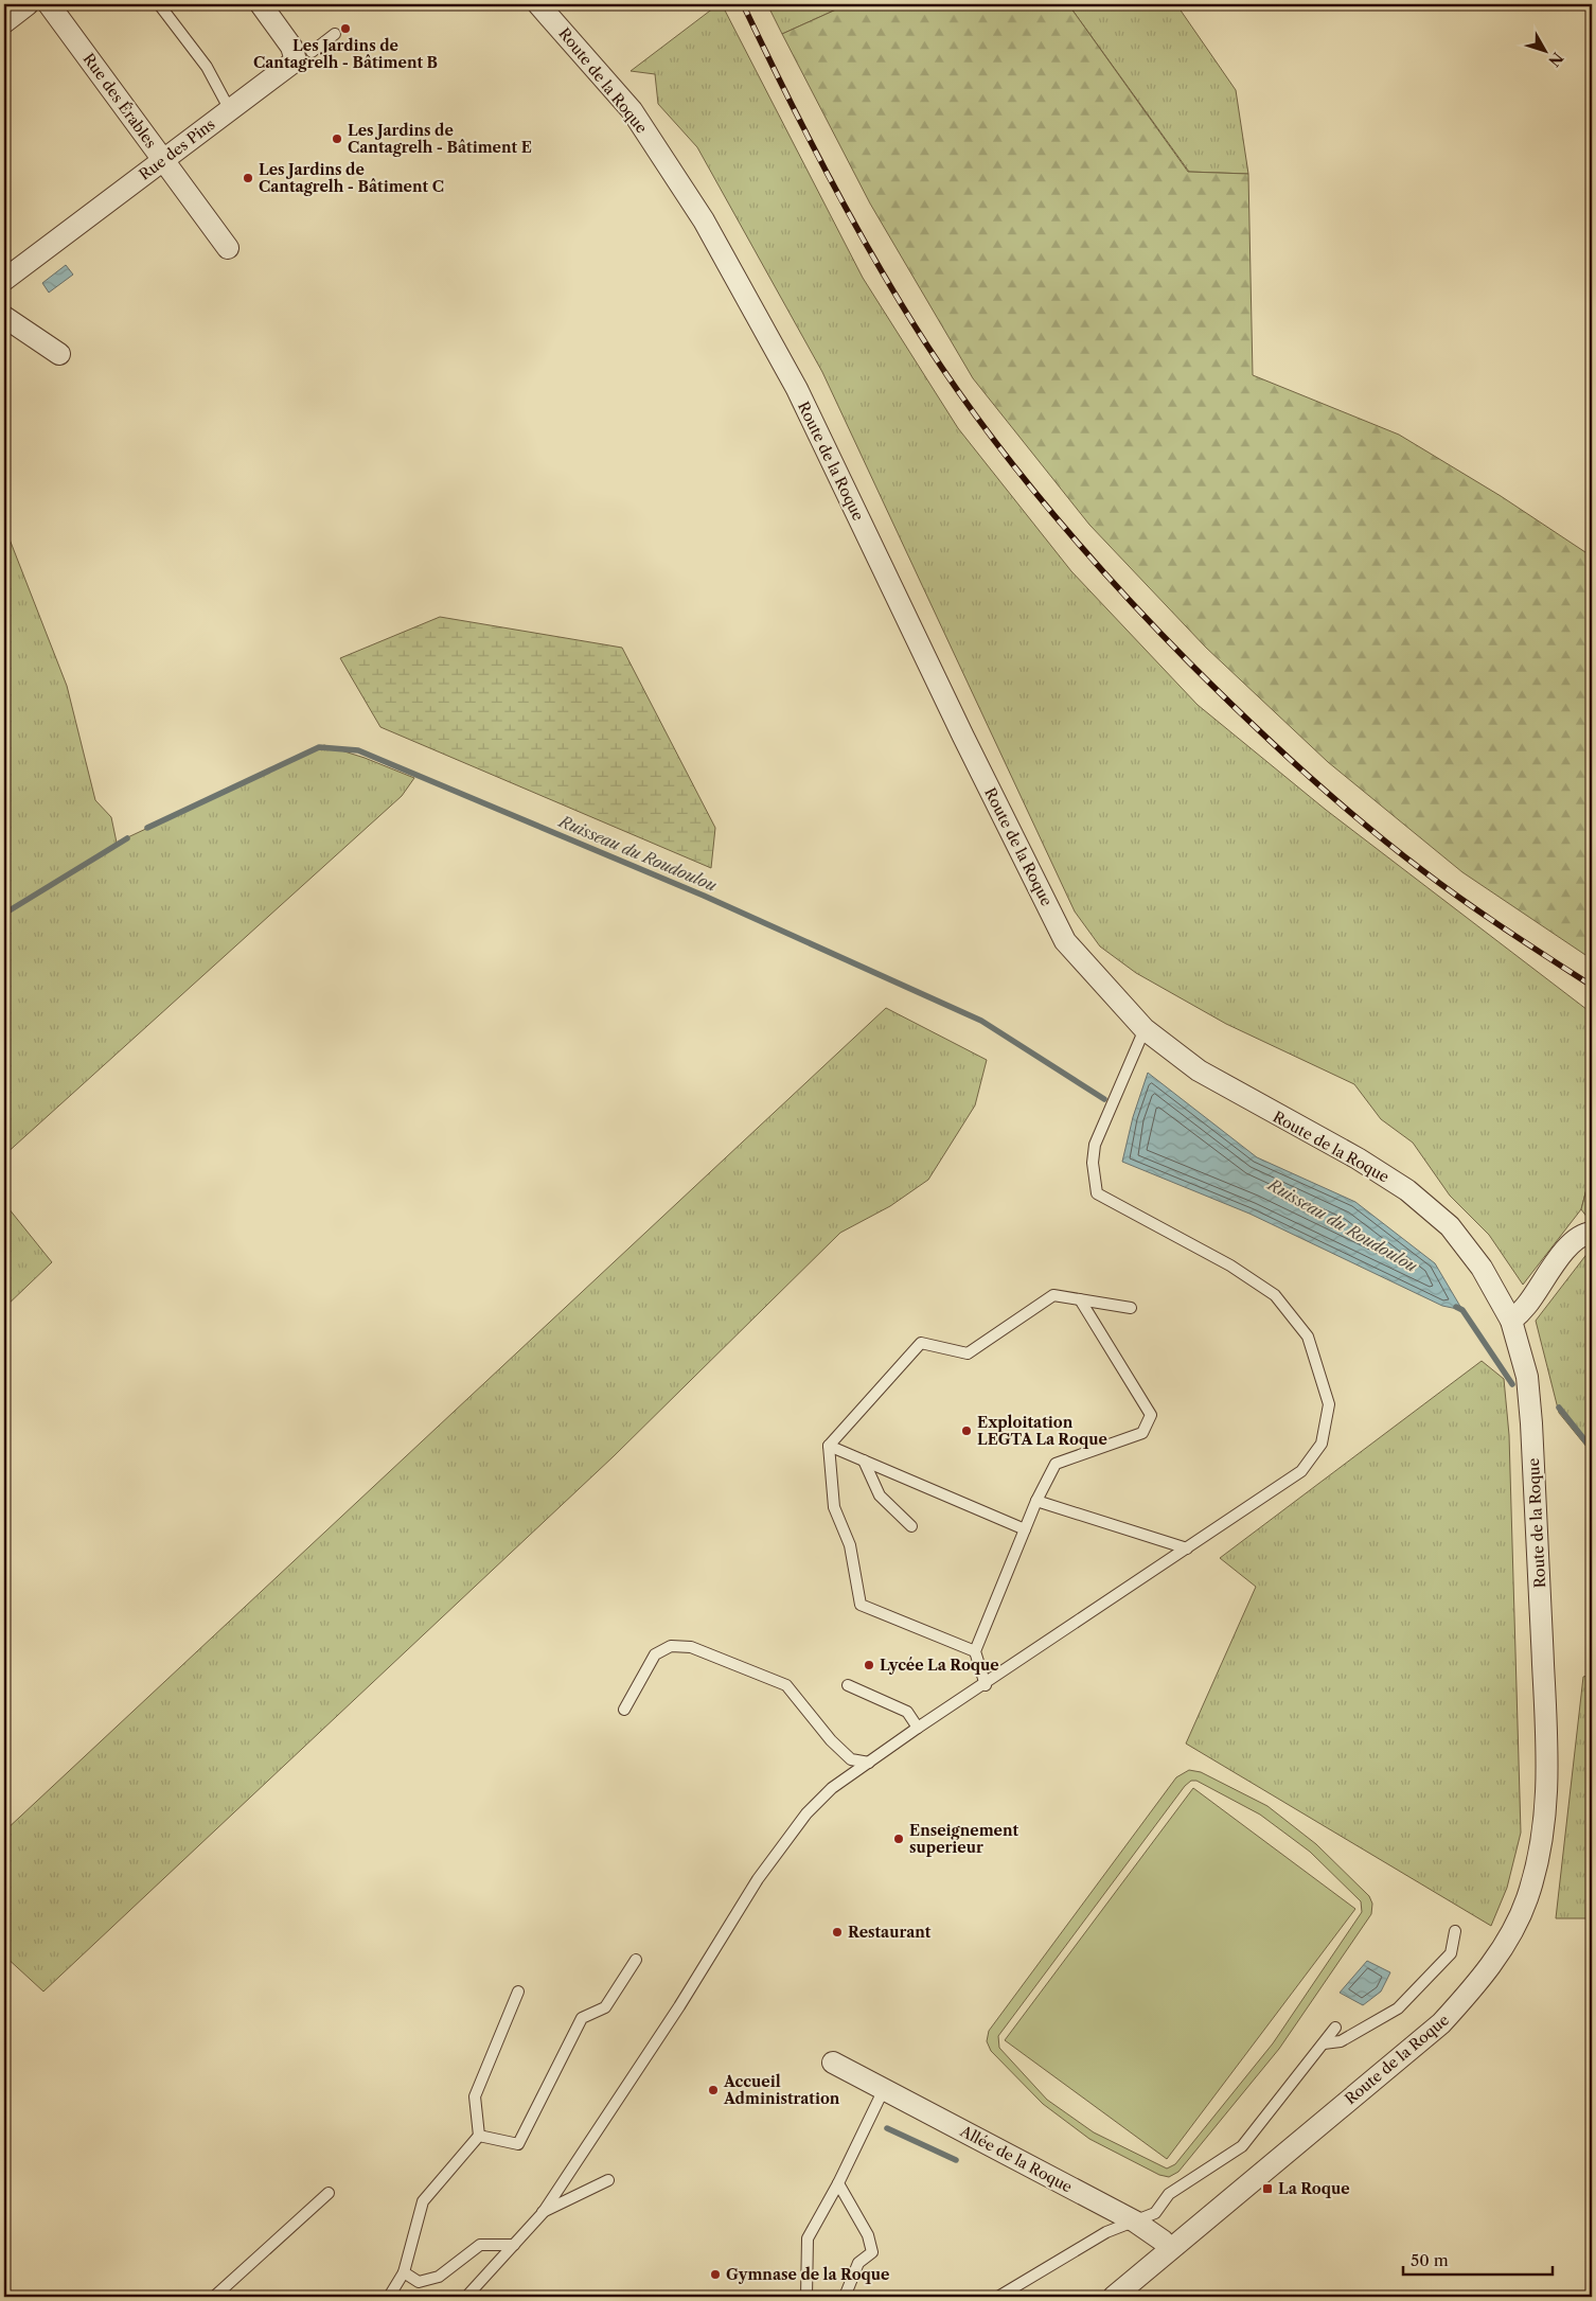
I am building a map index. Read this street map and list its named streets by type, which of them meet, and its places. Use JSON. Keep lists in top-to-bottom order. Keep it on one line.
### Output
{"streets":{"street":["Route de la Roque","Rue des Érables","Rue des Pins","Allée de la Roque"]},"crossings":[["Route de la Roque","Allée de la Roque"],["Rue des Érables","Rue des Pins"]],"water":["Ruisseau du Roudoulou"],"places":{"other":["Les Jardins de Cantagrelh - Bâtiment B","Les Jardins de Cantagrelh - Bâtiment E","Les Jardins de Cantagrelh - Bâtiment C","Exploitation LEGTA La Roque","Lycée La Roque","Enseignement superieur","Restaurant","Accueil Administration","Gymnase de la Roque"],"transit":["La Roque"]},"scale_bar":"50 m","north":"bottom right"}
